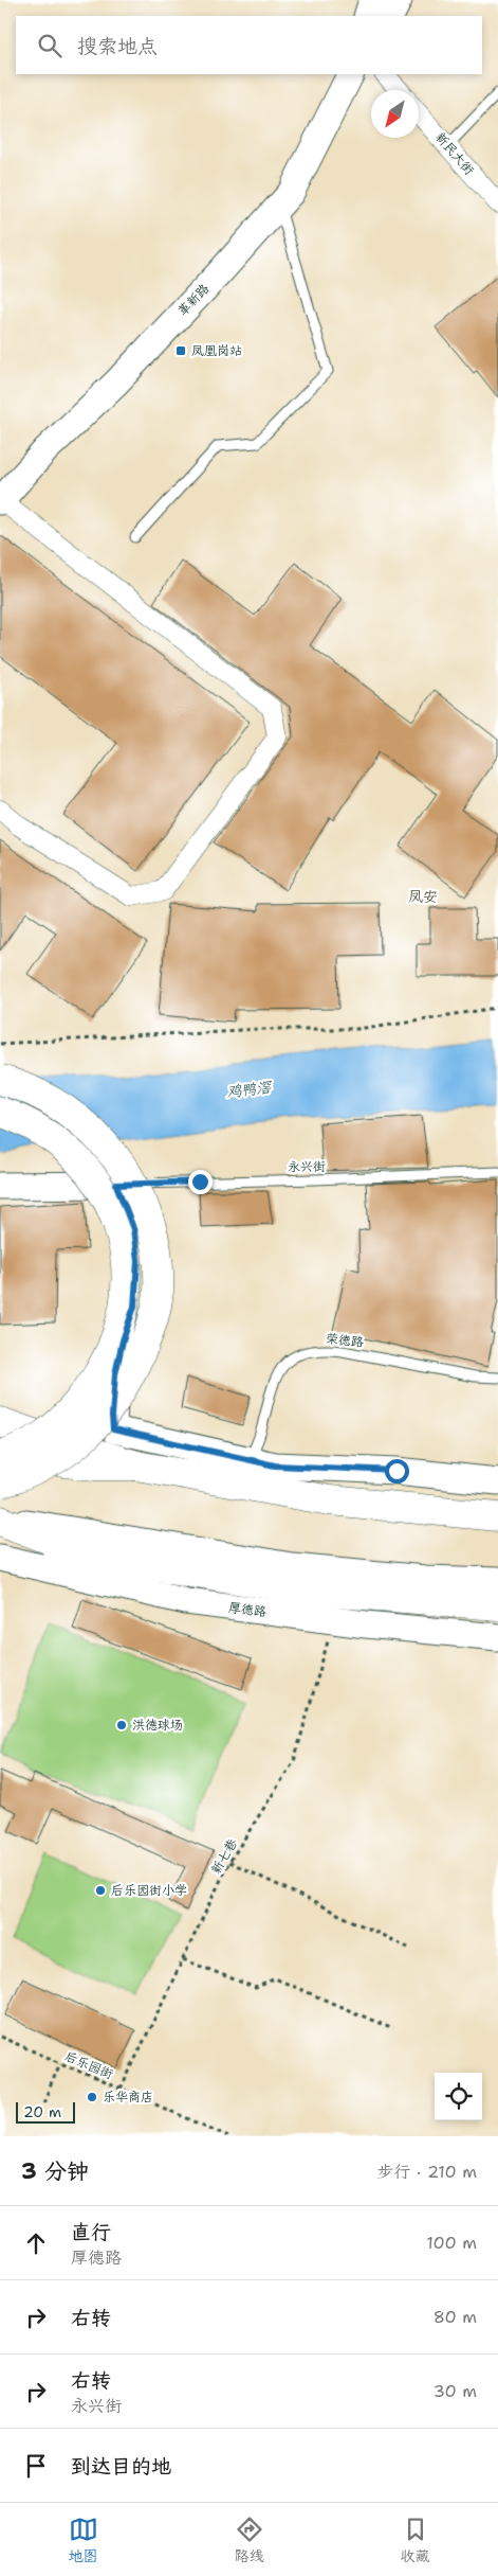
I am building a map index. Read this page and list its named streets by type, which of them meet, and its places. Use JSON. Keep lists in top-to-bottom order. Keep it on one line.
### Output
{"streets":{"street":["新民大街","革新路","厚德路"],"lane":["永兴街","荣德路"],"path":["新七巷","后乐园街"]},"crossings":[["新七巷","后乐园街"]],"districts":["凤安"],"water":["鸡鸭滘"],"places":{"transit":["凤凰岗站"],"other":["洪德球场","后乐园街小学","乐华商店"]},"scale_bar":"20 m","north":"bottom left","page":{"search":"搜索地点","scale":"20 m","heading":["3 分钟","步行 · 210 m"],"list":[["直行","厚德路","100 m"],["右转","80 m"],["右转","永兴街","30 m"],"到达目的地"],"nav":["地图","路线","收藏"]}}
